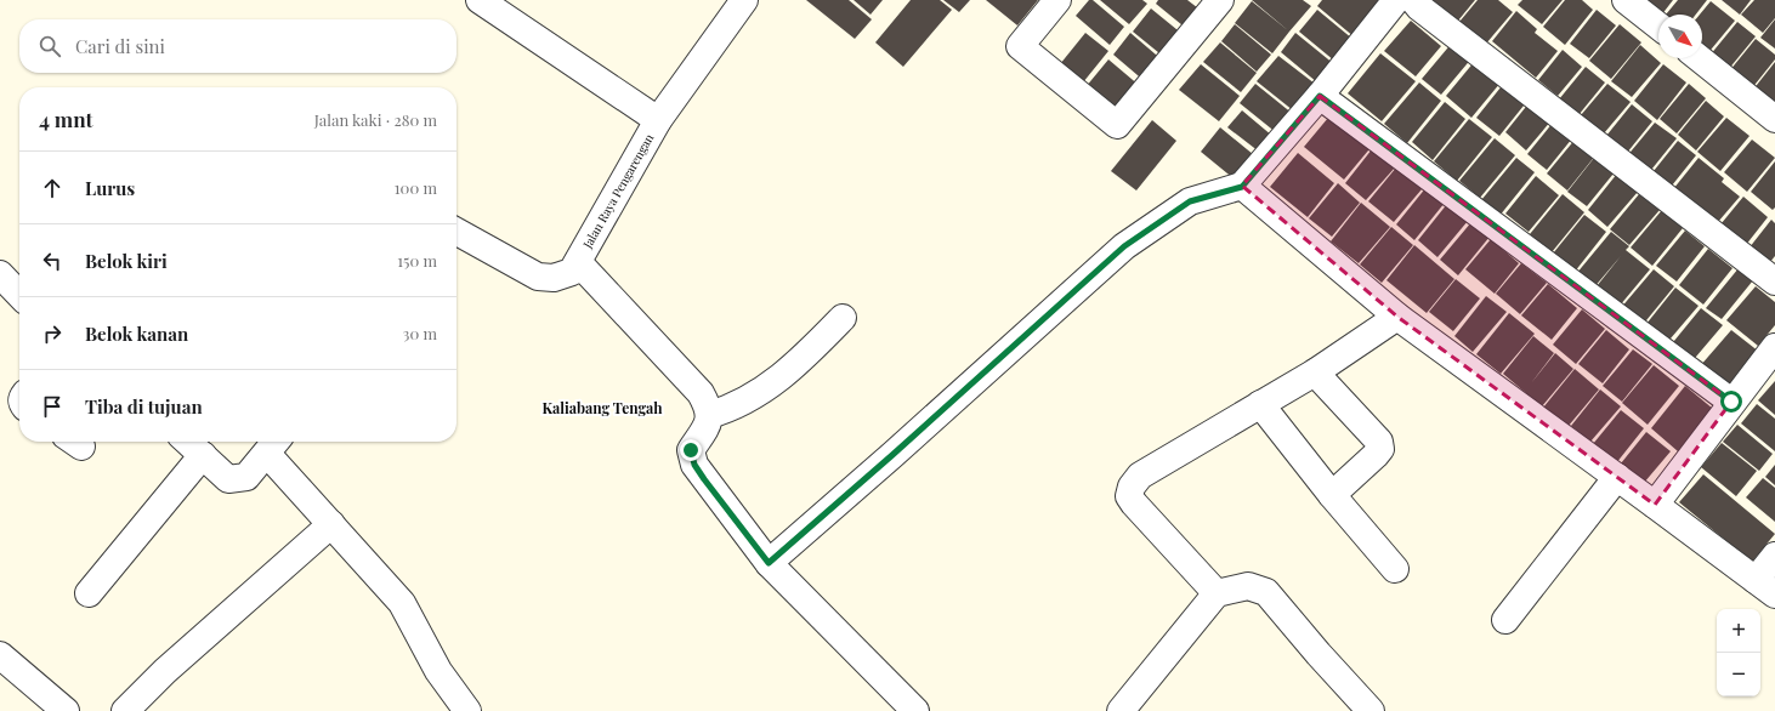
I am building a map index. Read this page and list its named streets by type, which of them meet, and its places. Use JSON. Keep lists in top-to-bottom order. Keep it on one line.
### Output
{"streets":{"street":["Jalan Raya Pengarengan"]},"districts":["Kaliabang Tengah"],"north":"bottom right","page":{"search":"Cari di sini","heading":["4 mnt","Jalan kaki · 280 m"],"list":[["Lurus","100 m"],["Belok kiri","150 m"],["Belok kanan","30 m"],"Tiba di tujuan"],"map_buttons":["+","−"]}}
